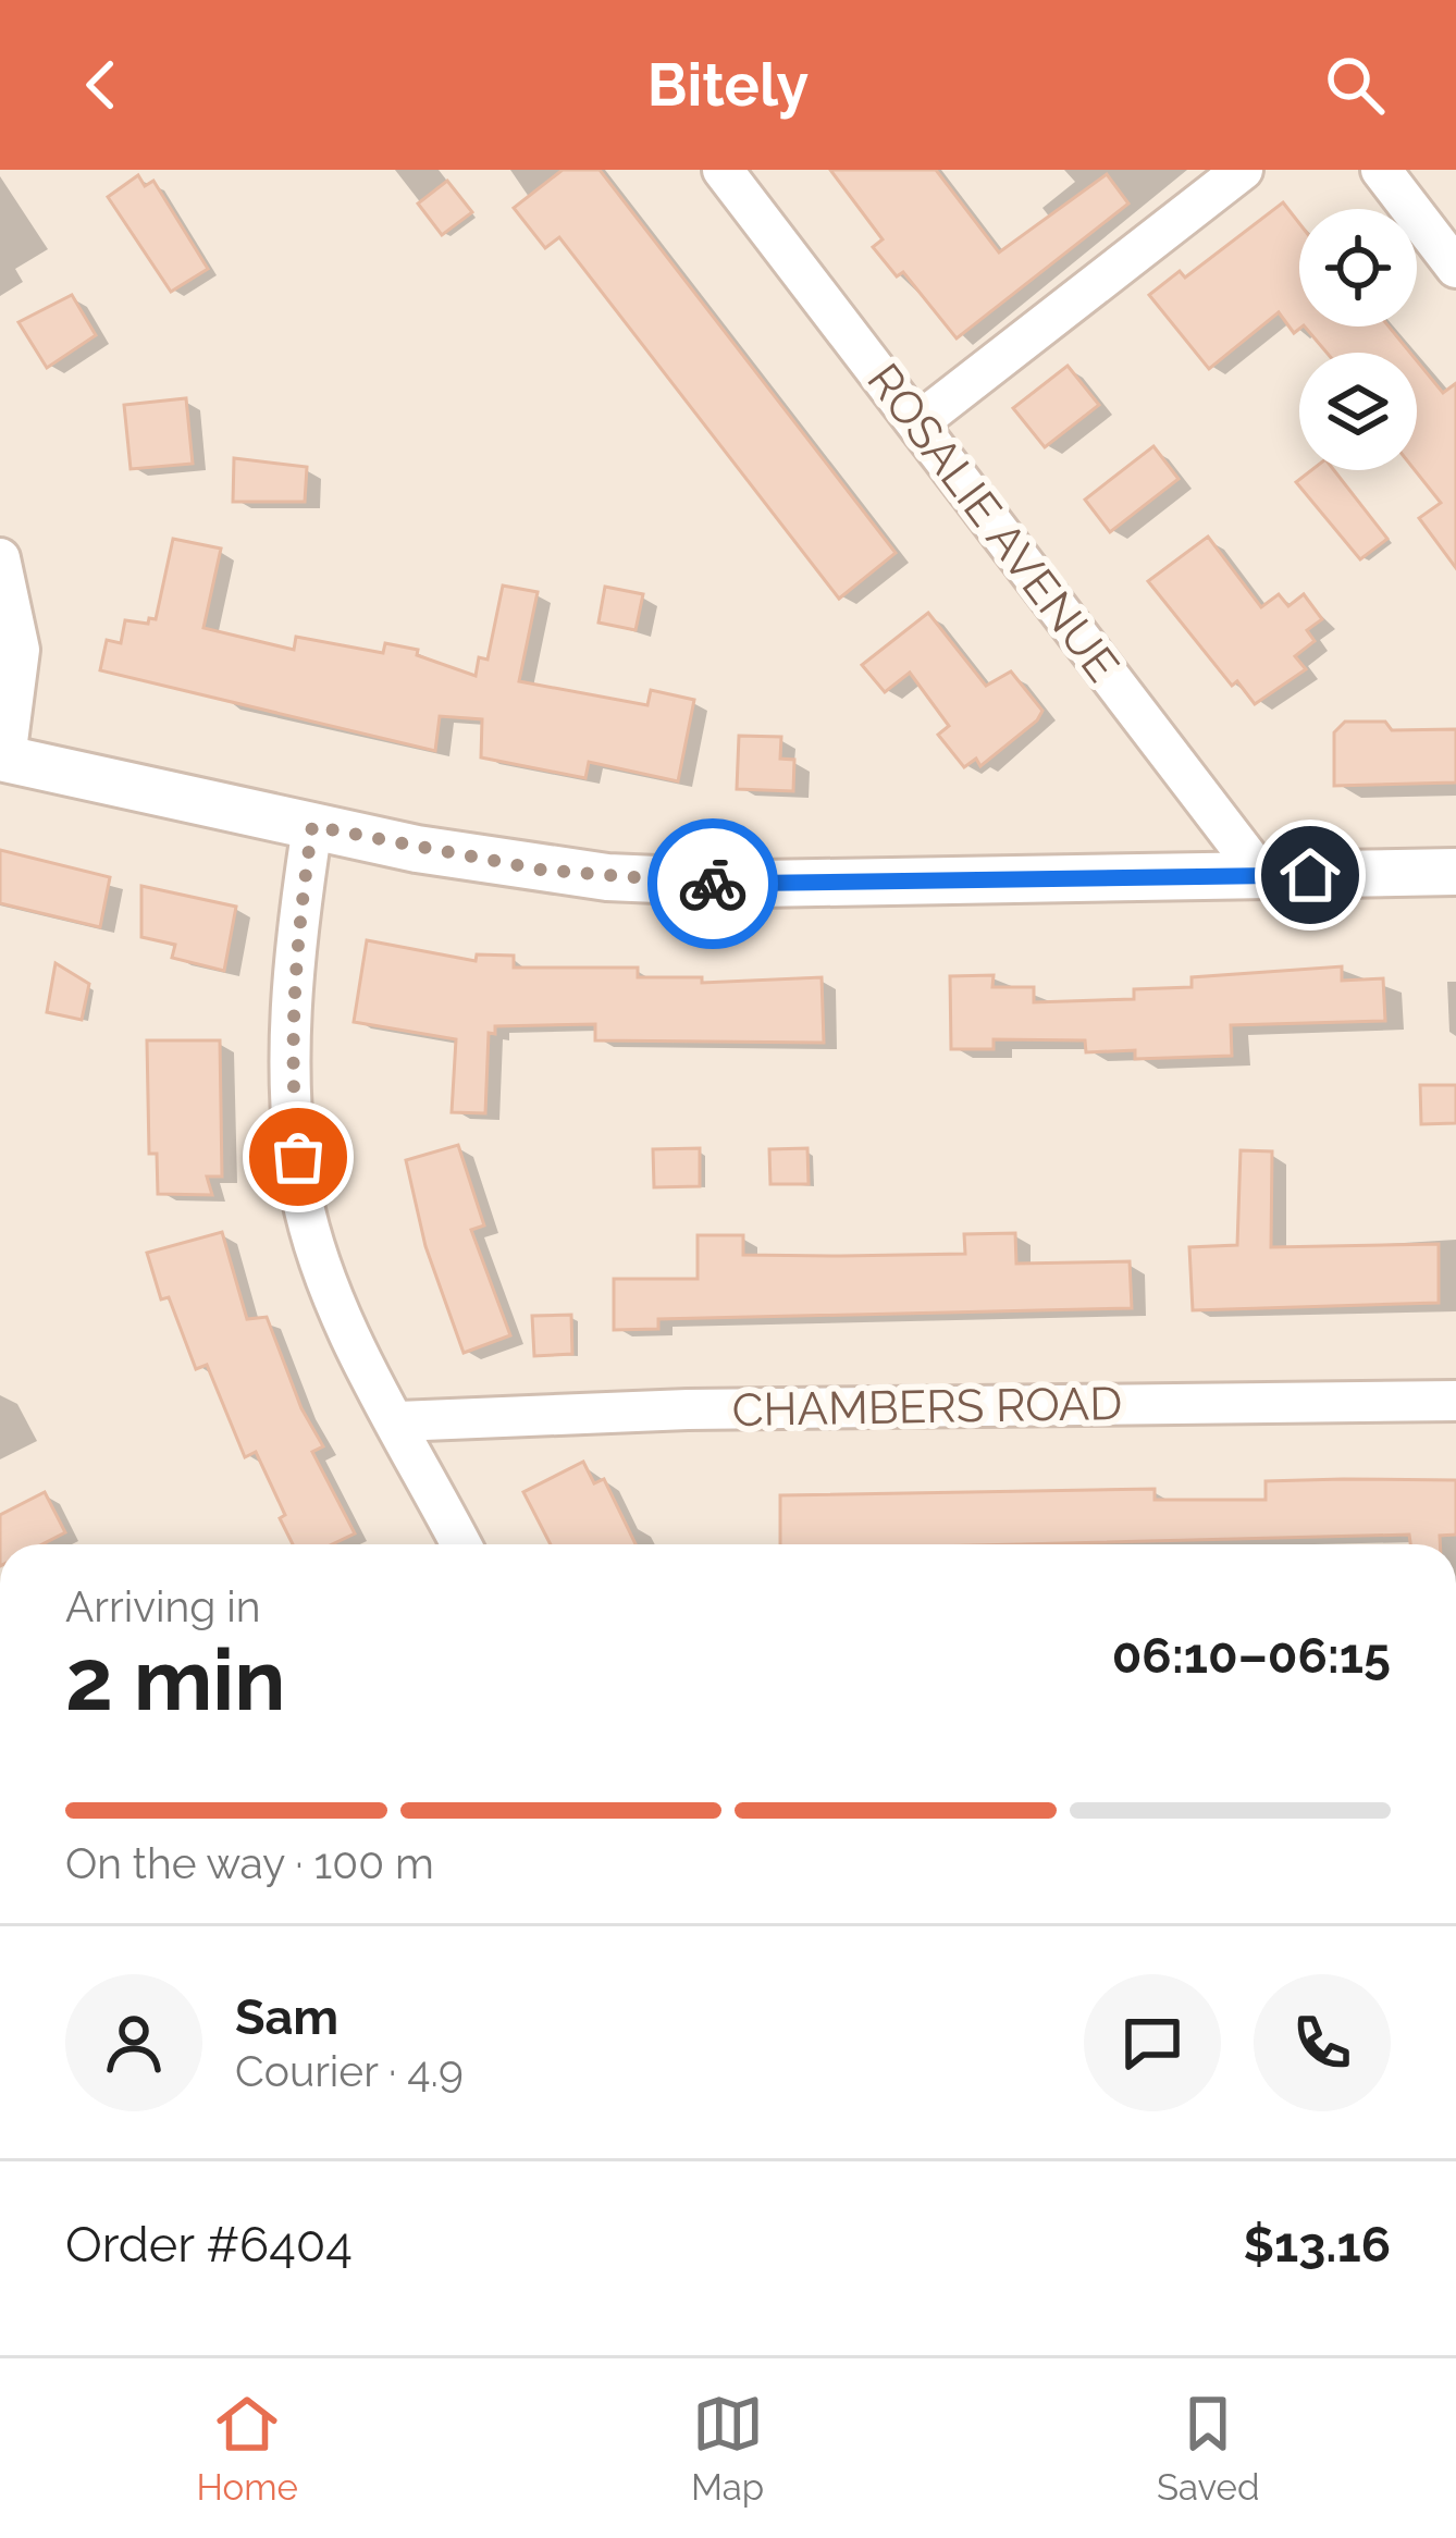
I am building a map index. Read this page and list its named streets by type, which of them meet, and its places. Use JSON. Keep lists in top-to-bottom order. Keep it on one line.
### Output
{"streets":{"street":["ROSALIE AVENUE","CHAMBERS ROAD"]},"page":{"header":"Bitely","heading":["2 min","Arriving in","06:10–06:15"],"panel":["Sam","Courier · 4.9","Order #6404","$13.16"],"bar":"On the way · 100 m","tabs":["Home","Map","Saved"]}}
